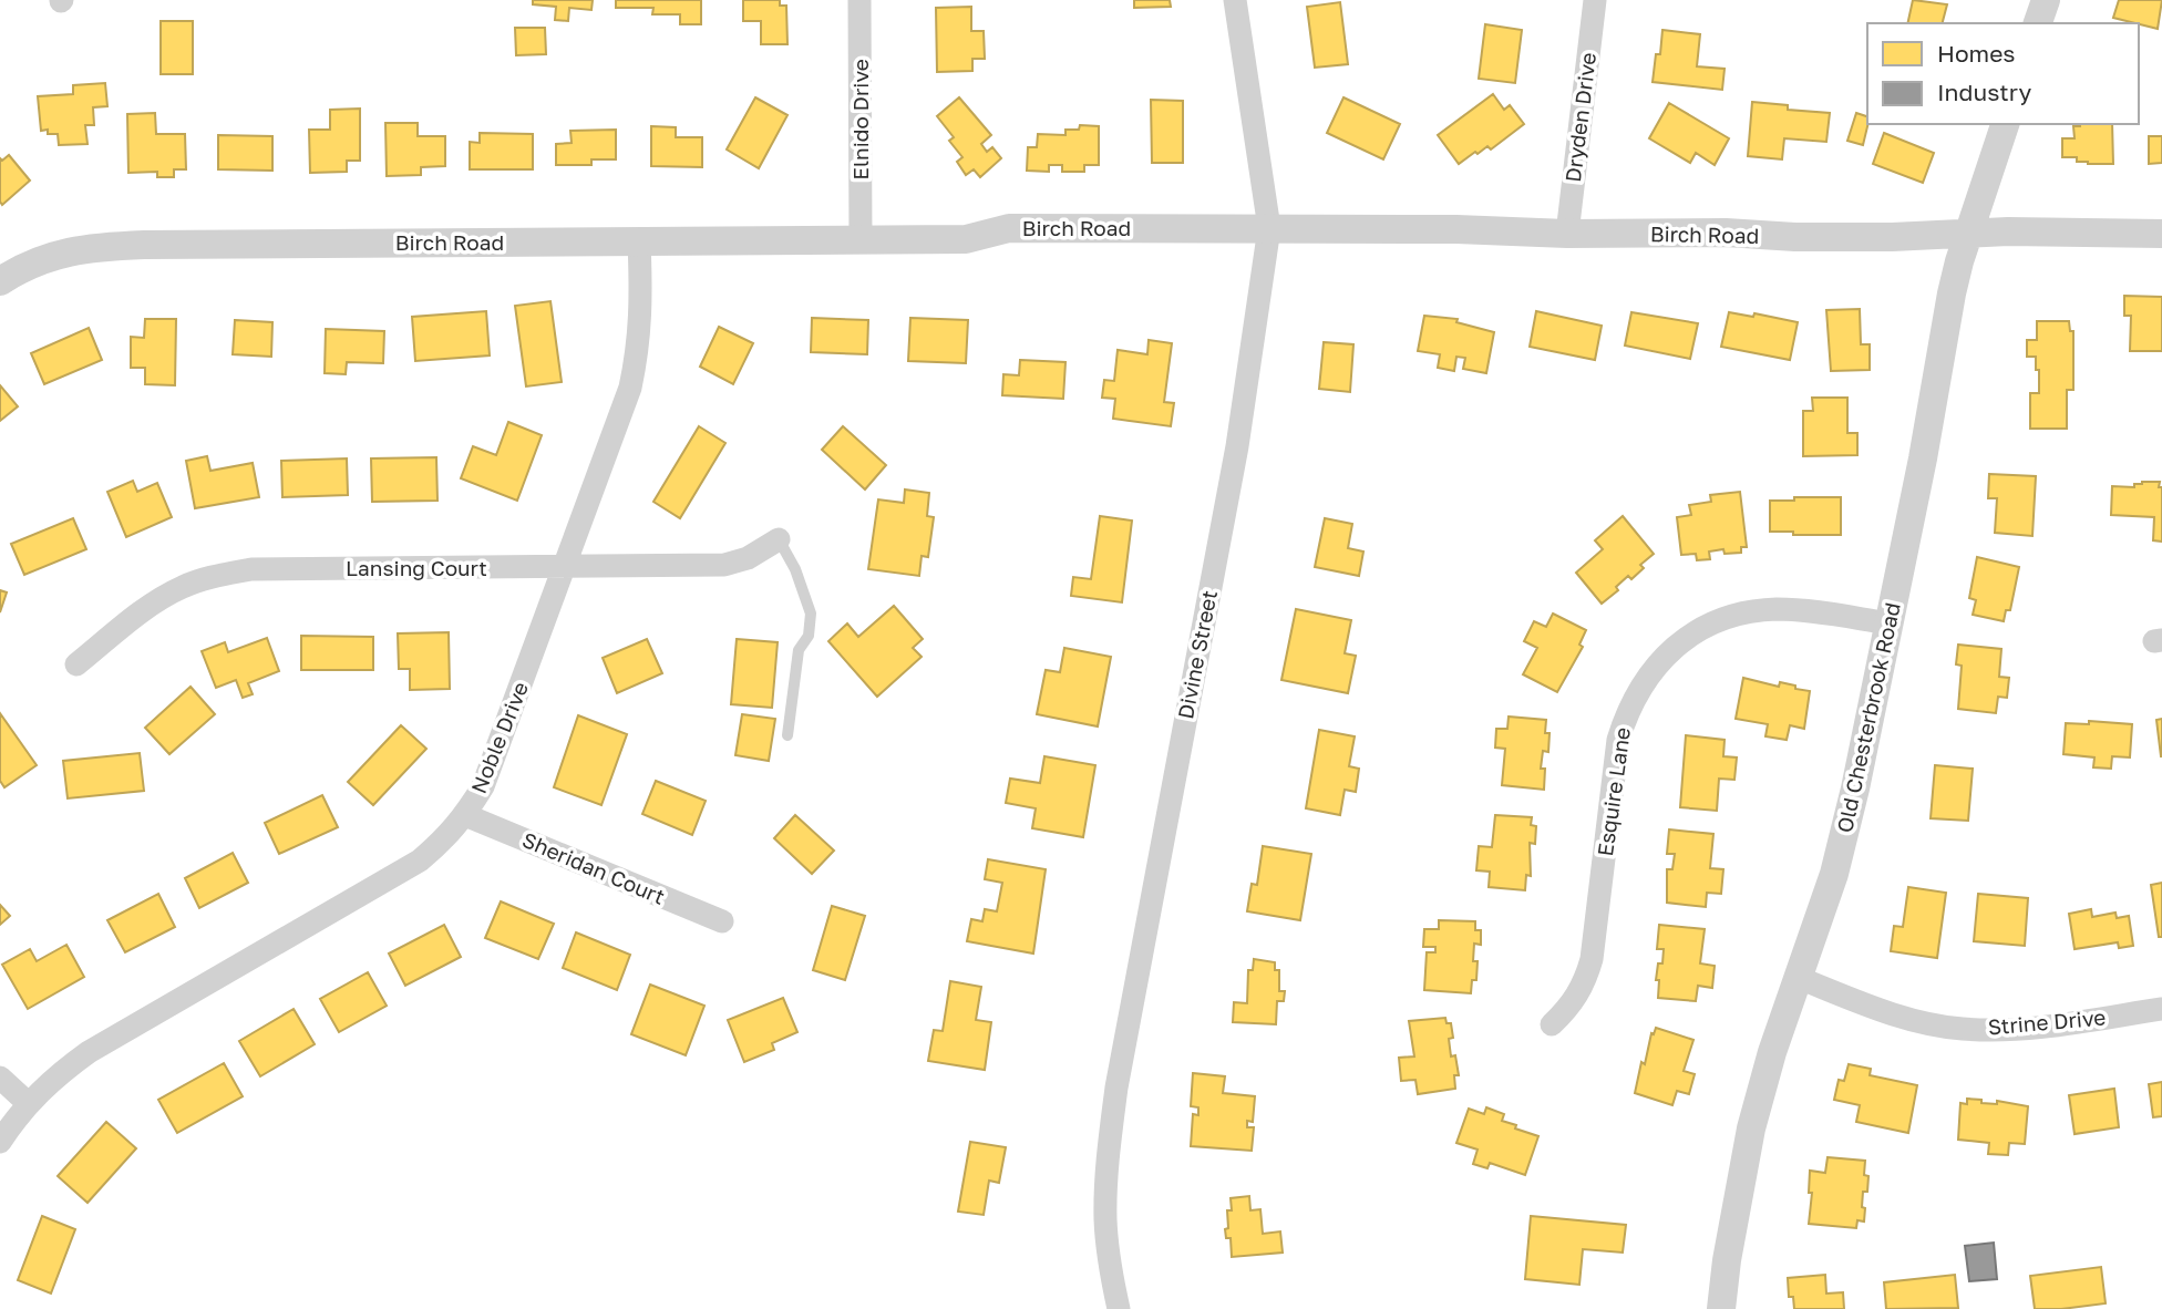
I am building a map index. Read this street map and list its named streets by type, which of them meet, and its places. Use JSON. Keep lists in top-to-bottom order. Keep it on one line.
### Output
{"streets":{"street":["Dryden Drive","Elnido Drive","Birch Road","Lansing Court","Divine Street","Old Chesterbrook Road","Noble Drive","Esquire Lane","Sheridan Court","Strine Drive"]},"crossings":[["Dryden Drive","Birch Road"],["Elnido Drive","Birch Road"],["Birch Road","Divine Street"],["Birch Road","Old Chesterbrook Road"],["Birch Road","Noble Drive"],["Lansing Court","Noble Drive"],["Old Chesterbrook Road","Esquire Lane"],["Old Chesterbrook Road","Strine Drive"],["Noble Drive","Sheridan Court"]],"legend":["Homes","Industry"]}
